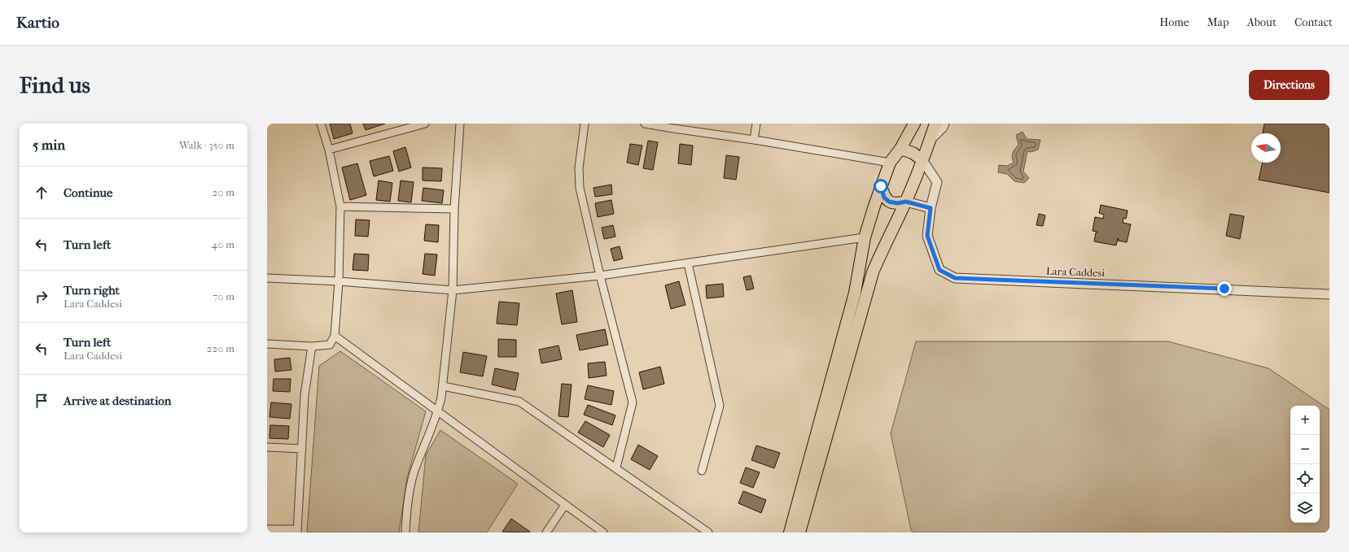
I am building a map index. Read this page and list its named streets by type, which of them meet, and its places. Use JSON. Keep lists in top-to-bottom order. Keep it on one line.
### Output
{"streets":{"street":["Lara Caddesi"]},"north":"left","page":{"header":"Kartio","nav":["Home","Map","About","Contact"],"buttons":"Directions","title":"Find us","heading":["5 min","Walk · 350 m"],"list":[["Continue","20 m"],["Turn left","40 m"],["Turn right","Lara Caddesi","70 m"],["Turn left","Lara Caddesi","220 m"],"Arrive at destination"],"map_buttons":["+","−"]}}
